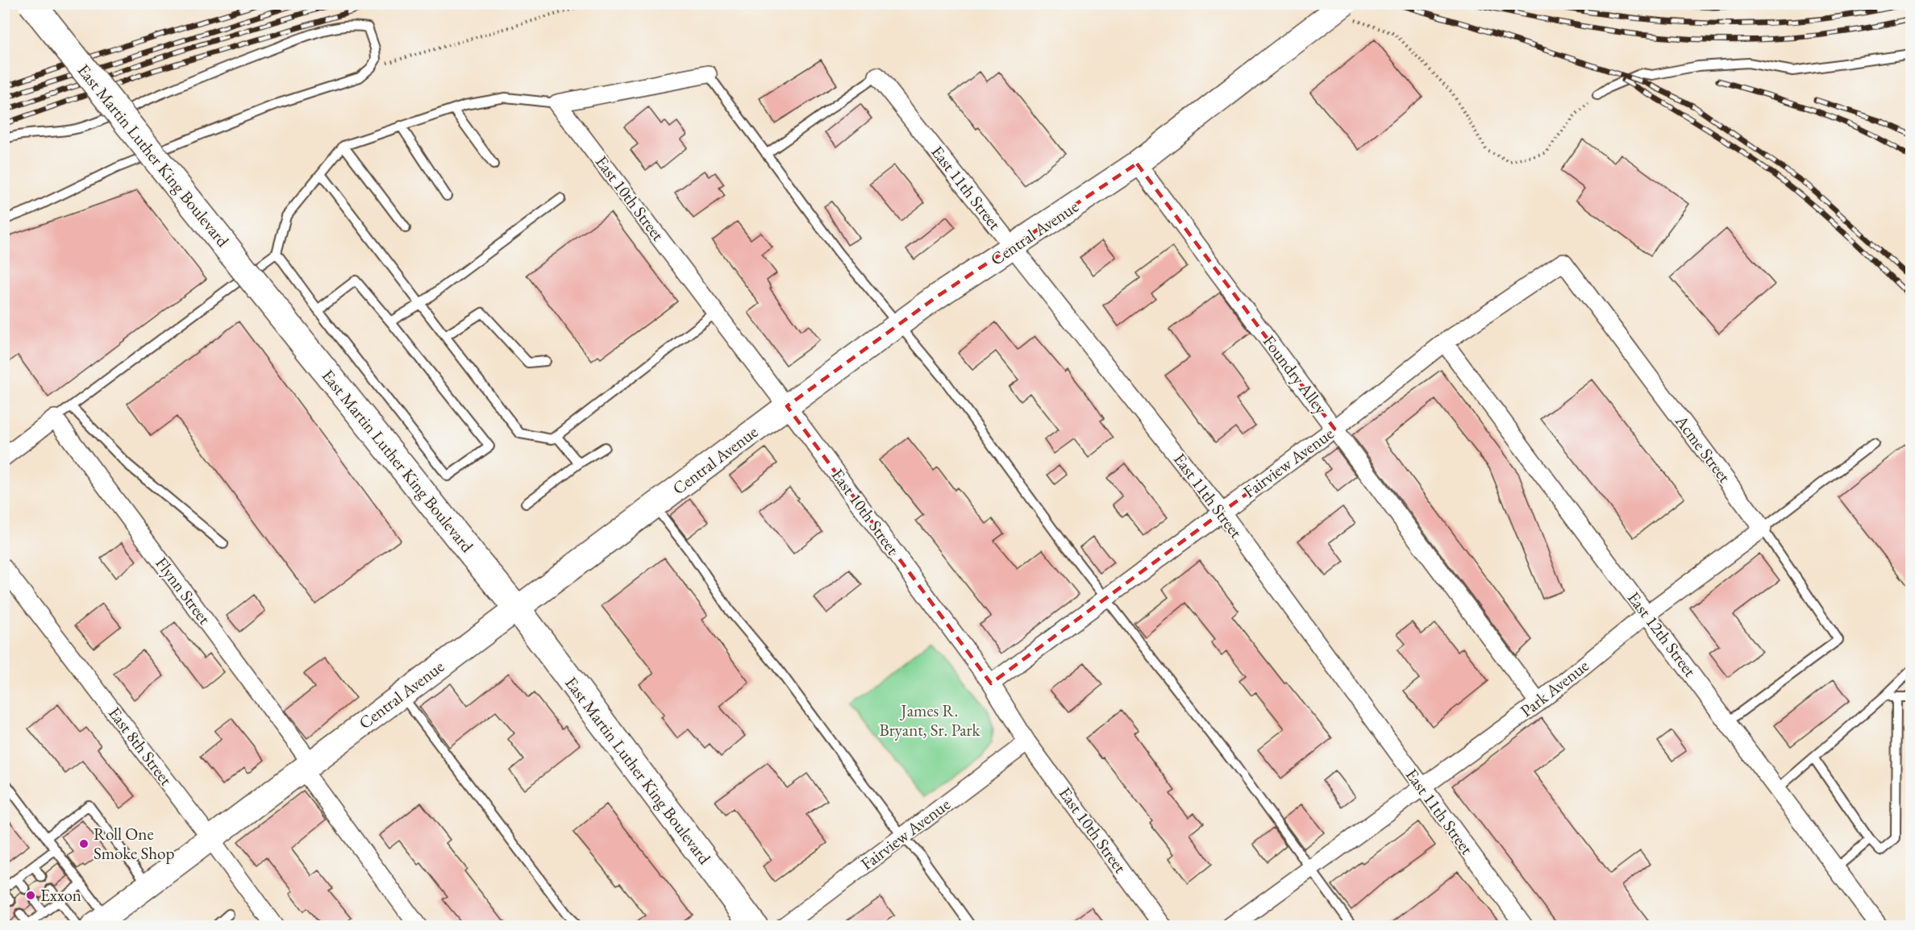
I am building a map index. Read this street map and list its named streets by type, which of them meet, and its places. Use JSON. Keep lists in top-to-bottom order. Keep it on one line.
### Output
{"streets":{"main road":["East Martin Luther King Boulevard","Central Avenue"],"street":["East 11th Street","East 10th Street","Foundry Alley","Acme Street","Fairview Avenue","Flynn Street","East 12th Street","Park Avenue","East 8th Street"]},"crossings":[["East Martin Luther King Boulevard","Central Avenue"],["East 11th Street","Central Avenue"],["East 11th Street","Fairview Avenue"],["East 11th Street","Park Avenue"],["East 10th Street","Central Avenue"],["East 10th Street","Fairview Avenue"],["Central Avenue","Foundry Alley"],["Central Avenue","Flynn Street"],["Central Avenue","East 8th Street"],["Foundry Alley","Fairview Avenue"],["Foundry Alley","Park Avenue"],["Acme Street","Fairview Avenue"],["Acme Street","East 12th Street"],["Acme Street","Park Avenue"],["Fairview Avenue","East 12th Street"],["East 12th Street","Park Avenue"]],"parks":["James R. Bryant, Sr. Park"],"places":["Roll One Smoke Shop","Exxon"]}
